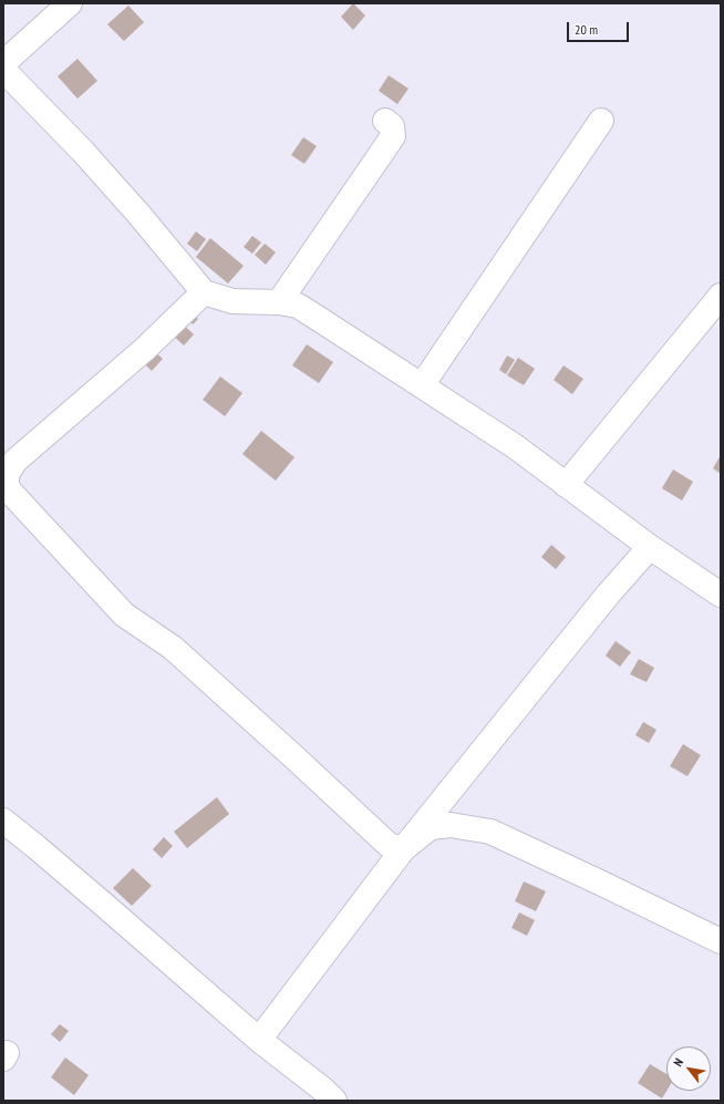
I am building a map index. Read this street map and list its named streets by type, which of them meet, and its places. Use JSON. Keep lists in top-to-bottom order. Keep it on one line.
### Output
{"scale_bar":"20 m","north":"top left"}
